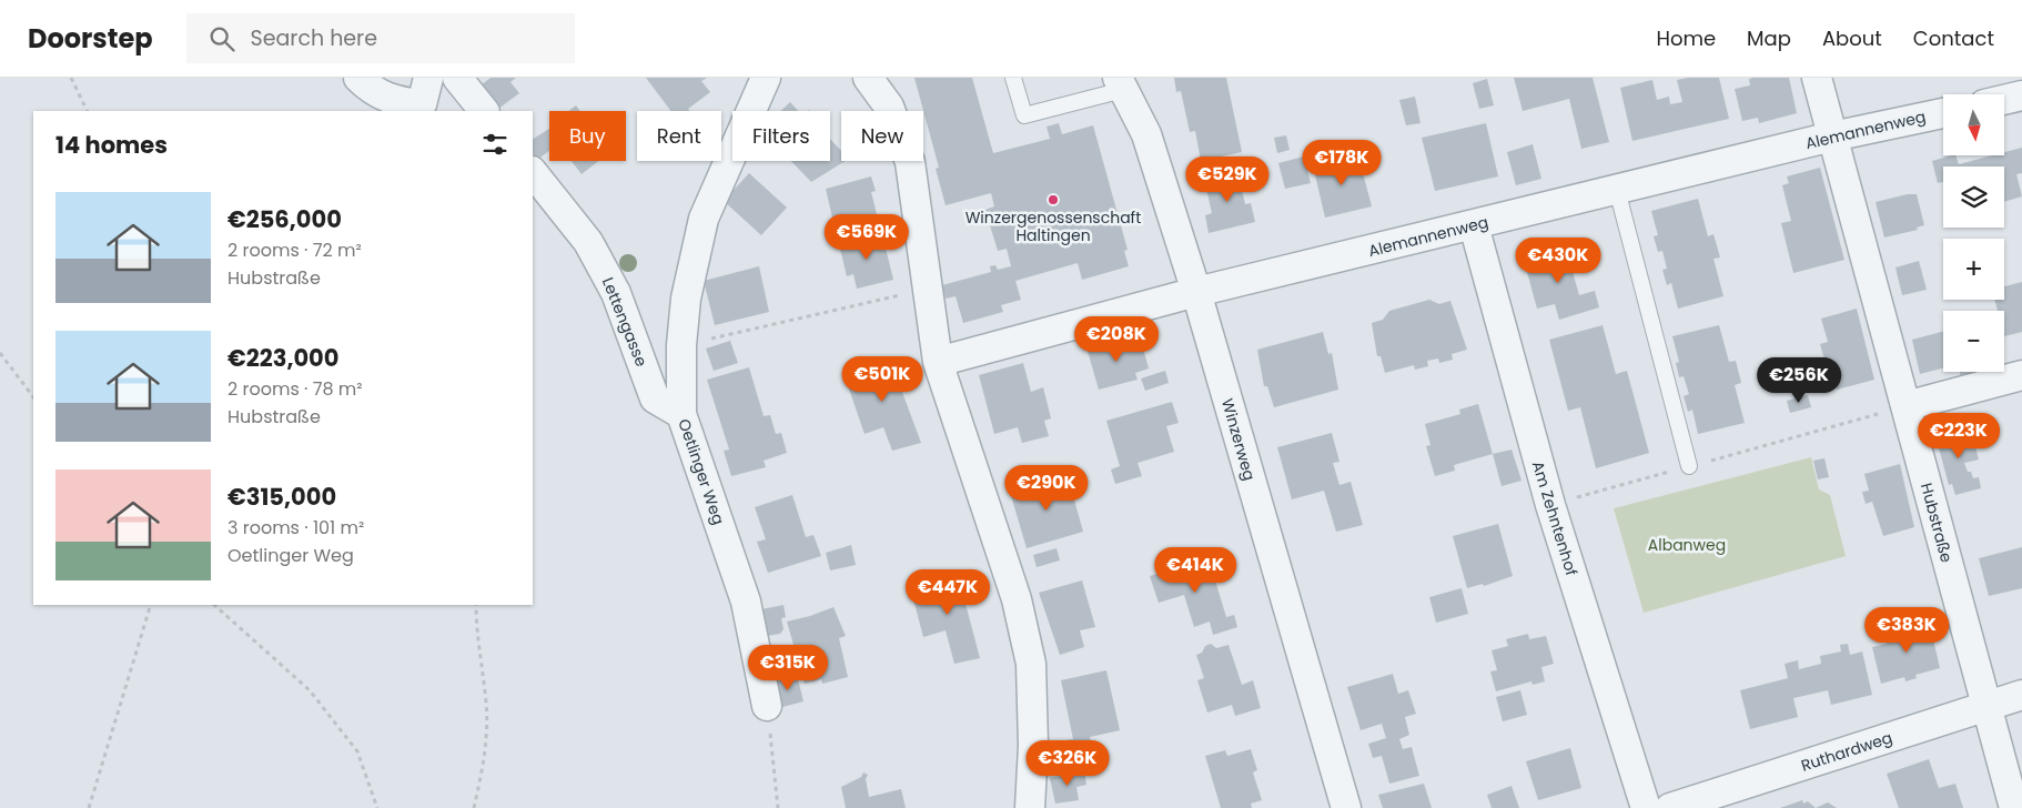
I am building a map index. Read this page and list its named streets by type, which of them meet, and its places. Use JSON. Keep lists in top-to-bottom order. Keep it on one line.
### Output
{"streets":{"street":["Alemannenweg","Lettengasse","Winzerweg","Oetlinger Weg","Am Zehntenhof","Hubstraße","Ruthardweg"]},"crossings":[["Alemannenweg","Winzerweg"],["Alemannenweg","Am Zehntenhof"],["Alemannenweg","Hubstraße"],["Lettengasse","Oetlinger Weg"],["Hubstraße","Ruthardweg"]],"parks":["Albanweg"],"places":["Winzergenossenschaft Haltingen"],"north":"bottom","page":{"header":"Doorstep","search":"Search here","nav":["Home","Map","About","Contact"],"map_buttons":["+","−"],"chip":["Buy","Rent","Filters","New"],"heading":"14 homes","price":["€178K","€529K","€569K","€430K","€208K","€501K","€256K","€223K","€290K","€414K","€447K","€383K","€315K","€326K"],"list":[{"name":"€256,000","note":"2 rooms · 72 m² · Hubstraße"},{"name":"€223,000","note":"2 rooms · 78 m² · Hubstraße"},{"name":"€315,000","note":"3 rooms · 101 m² · Oetlinger Weg"}]}}
